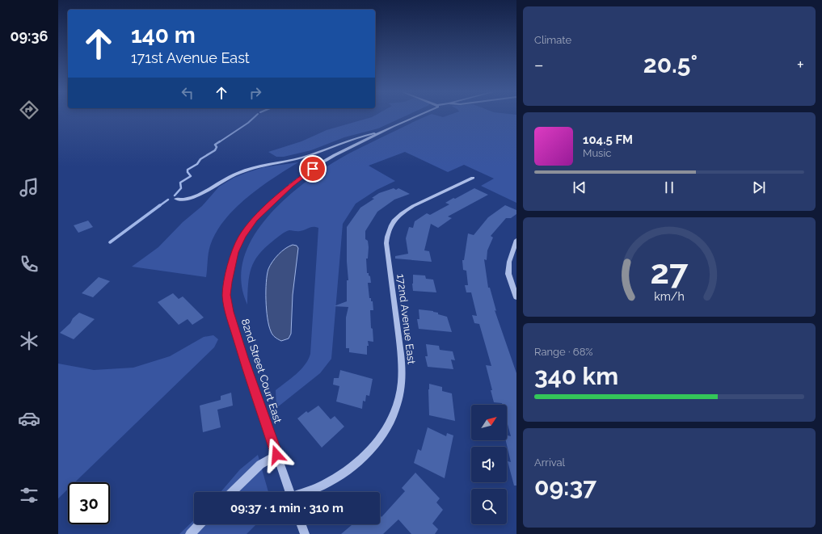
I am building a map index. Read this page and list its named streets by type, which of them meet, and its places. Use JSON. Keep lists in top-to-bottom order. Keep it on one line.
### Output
{"streets":{"street":["172nd Avenue East","82nd Street Court East"]},"north":"top right","page":{"tabs":"09:36","tile":["Climate",["Range · 68%","340 km"],["Arrival","09:37"]],"turn":["140 m","171st Avenue East"],"heat":["−","20.5°","+"],"song":["104.5 FM","Music"],"limit":"30","trip":"09:37 · 1 min · 310 m","gauge":["27","km/h"]}}
